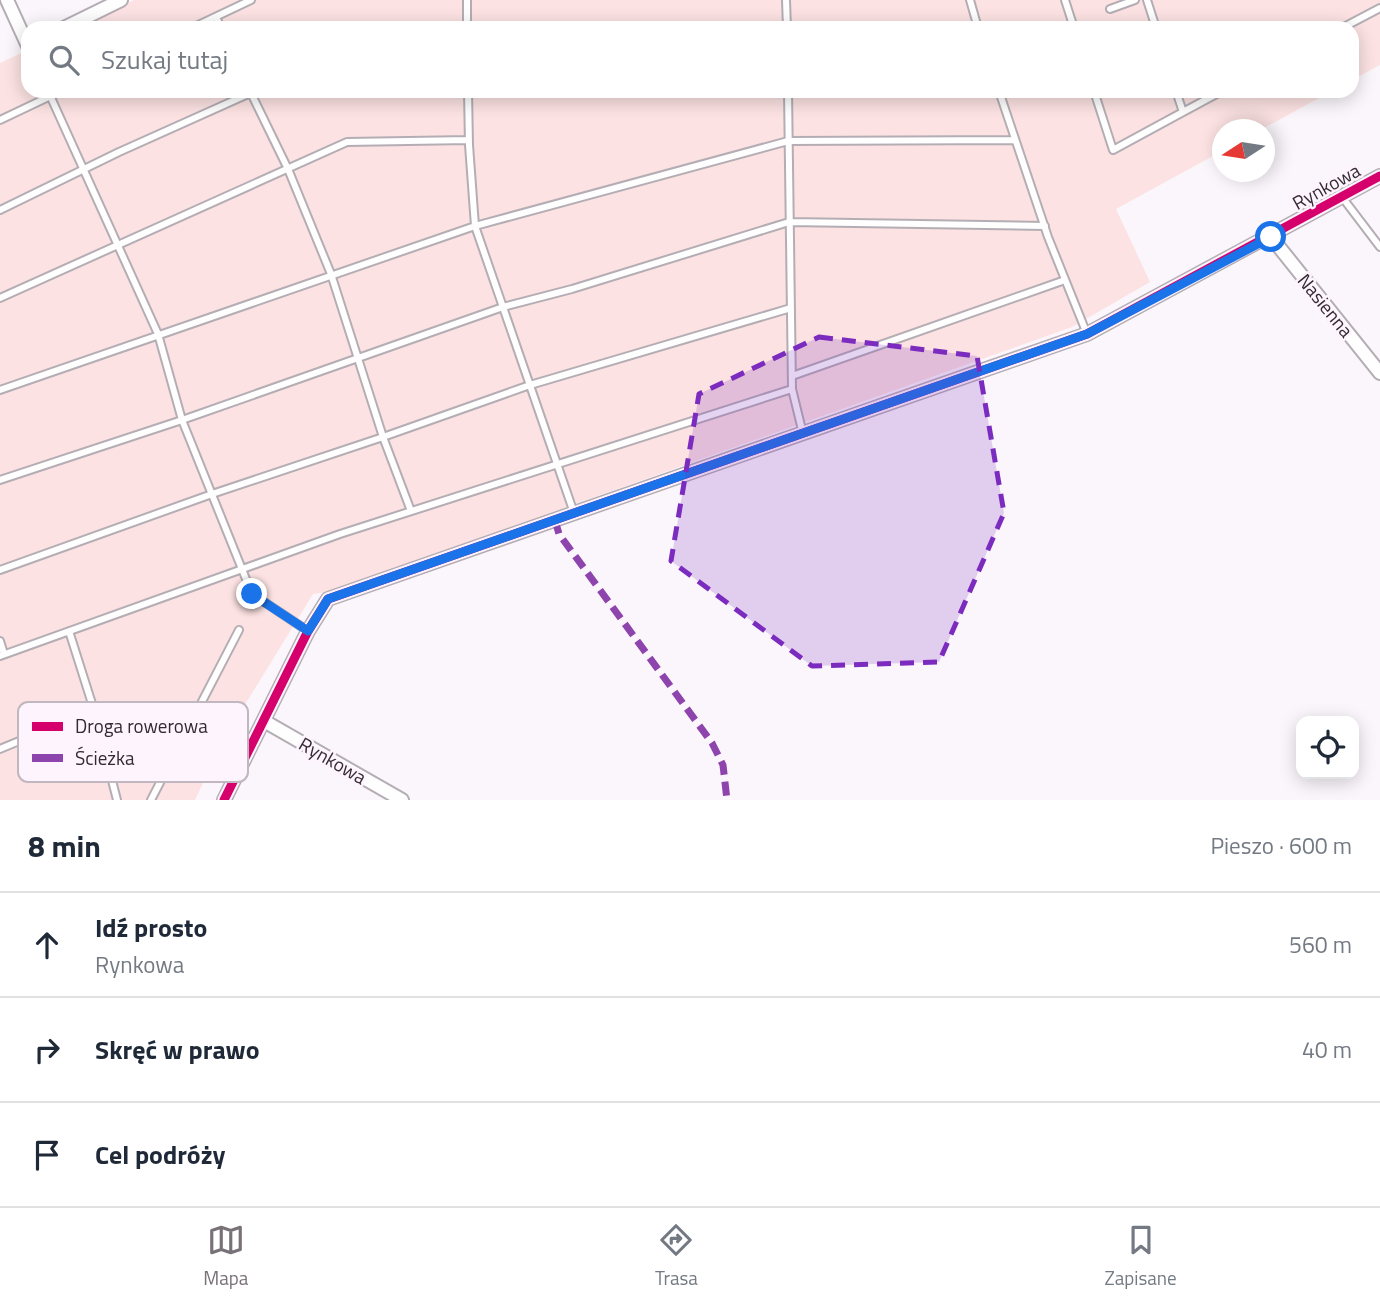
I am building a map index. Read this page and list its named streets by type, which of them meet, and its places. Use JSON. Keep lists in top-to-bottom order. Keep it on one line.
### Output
{"streets":{"street":["Rynkowa","Nasienna"]},"crossings":[["Rynkowa","Nasienna"]],"legend":["Droga rowerowa","Ścieżka"],"north":"left","page":{"search":"Szukaj tutaj","heading":["8 min","Pieszo · 600 m"],"list":[["Idź prosto","Rynkowa","560 m"],["Skręć w prawo","40 m"],"Cel podróży"],"nav":["Mapa","Trasa","Zapisane"]}}
